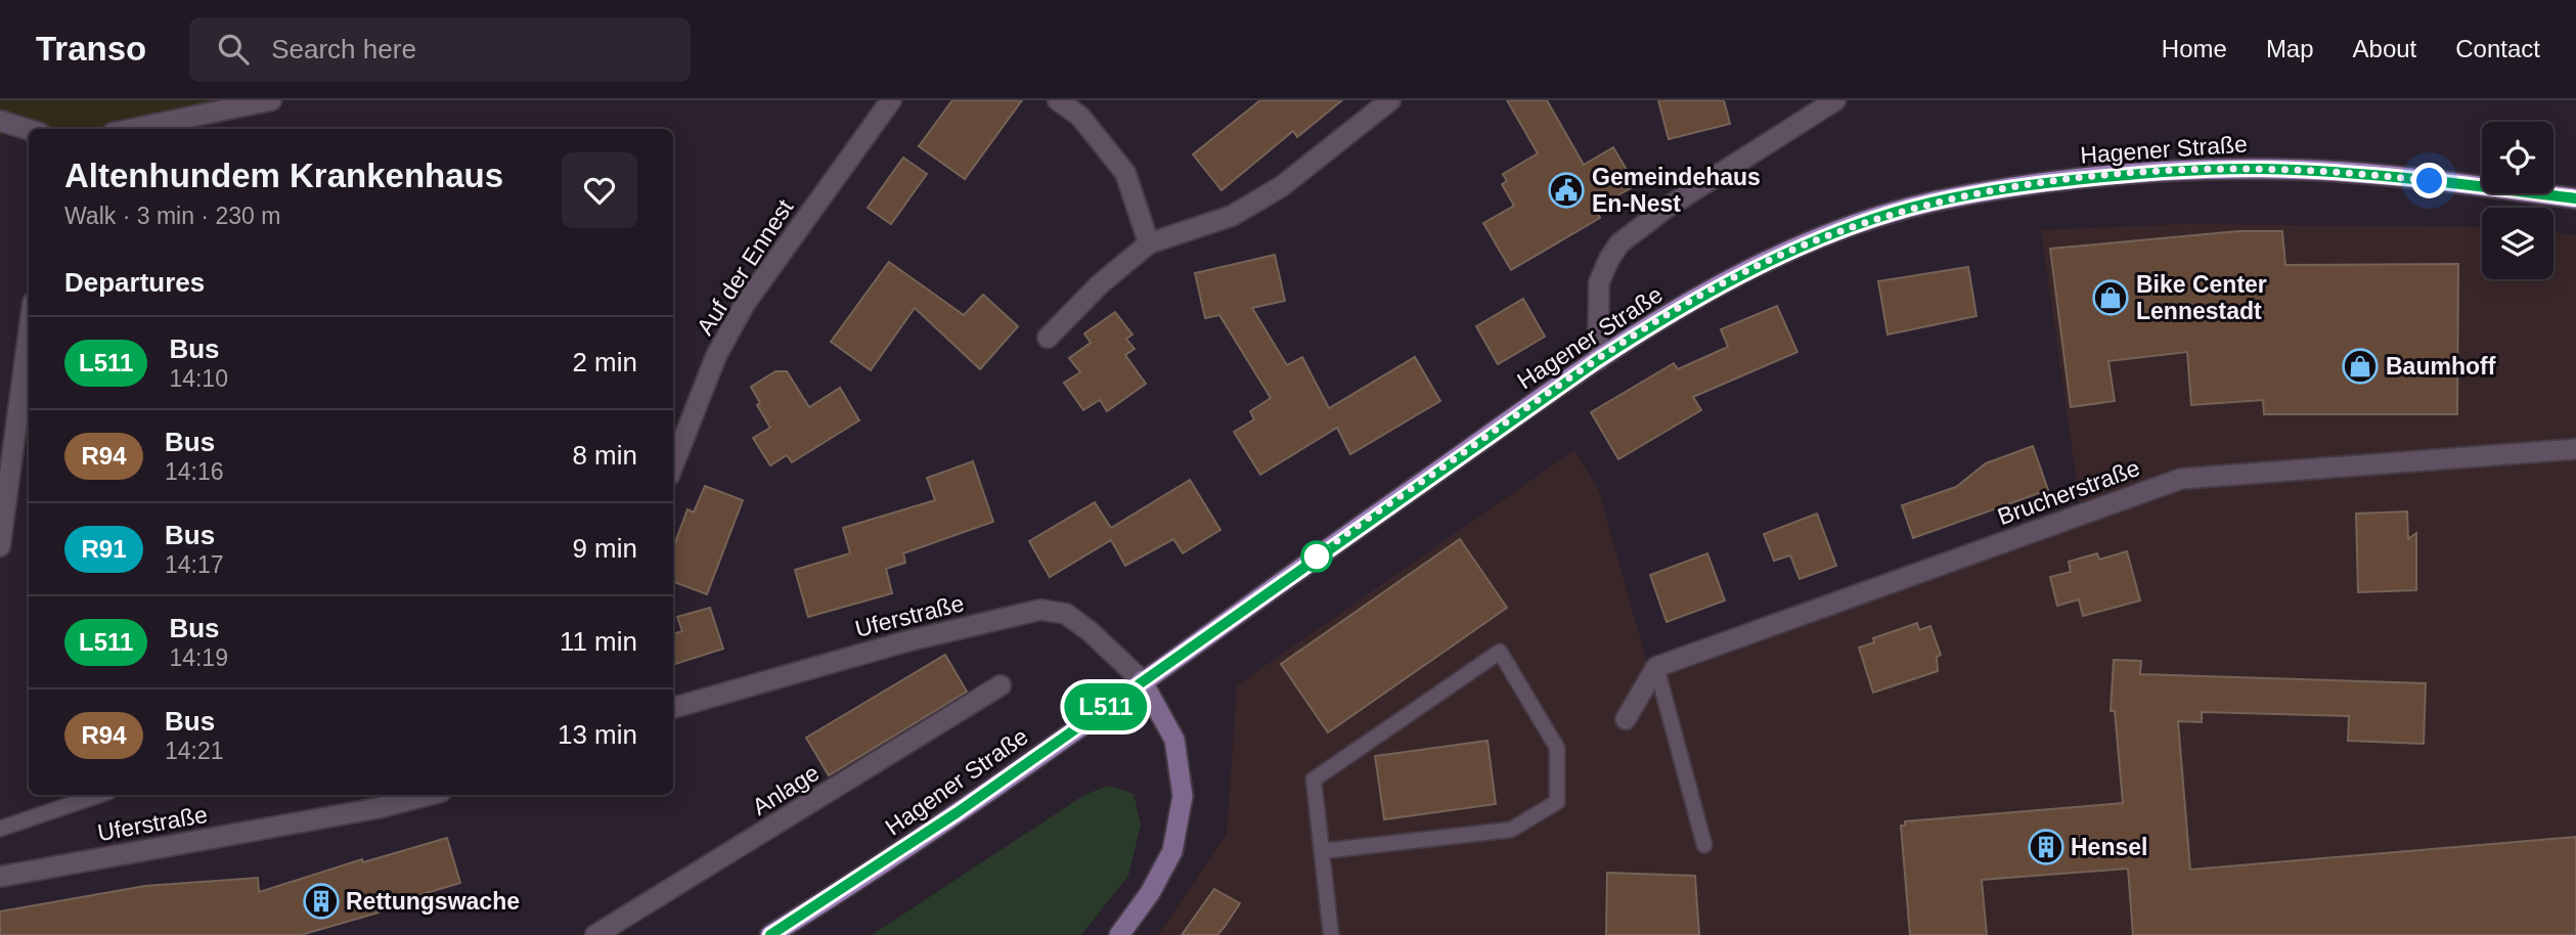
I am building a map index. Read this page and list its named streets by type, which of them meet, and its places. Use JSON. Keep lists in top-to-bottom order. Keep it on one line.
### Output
{"streets":{"main road":["Hagener Straße"],"street":["Auf der Ennest","Brucherstraße","Uferstraße","Anlage"]},"crossings":[["Hagener Straße","Uferstraße"]],"places":{"public building":["Gemeindehaus En-Nest"],"shop":["Bike Center Lennestadt","Baumhoff"],"building":["Hensel","Rettungswache"]},"lines":["bus line L511"],"page":{"header":"Transo","search":"Search here","nav":["Home","Map","About","Contact"],"on_map":"L511","heading":[["Altenhundem Krankenhaus","Walk · 3 min · 230 m"],"Departures"],"list":[{"mark":"L511","name":"Bus","note":"14:10","value":"2 min"},{"mark":"R94","name":"Bus","note":"14:16","value":"8 min"},{"mark":"R91","name":"Bus","note":"14:17","value":"9 min"},{"mark":"L511","name":"Bus","note":"14:19","value":"11 min"},{"mark":"R94","name":"Bus","note":"14:21","value":"13 min"}]}}
